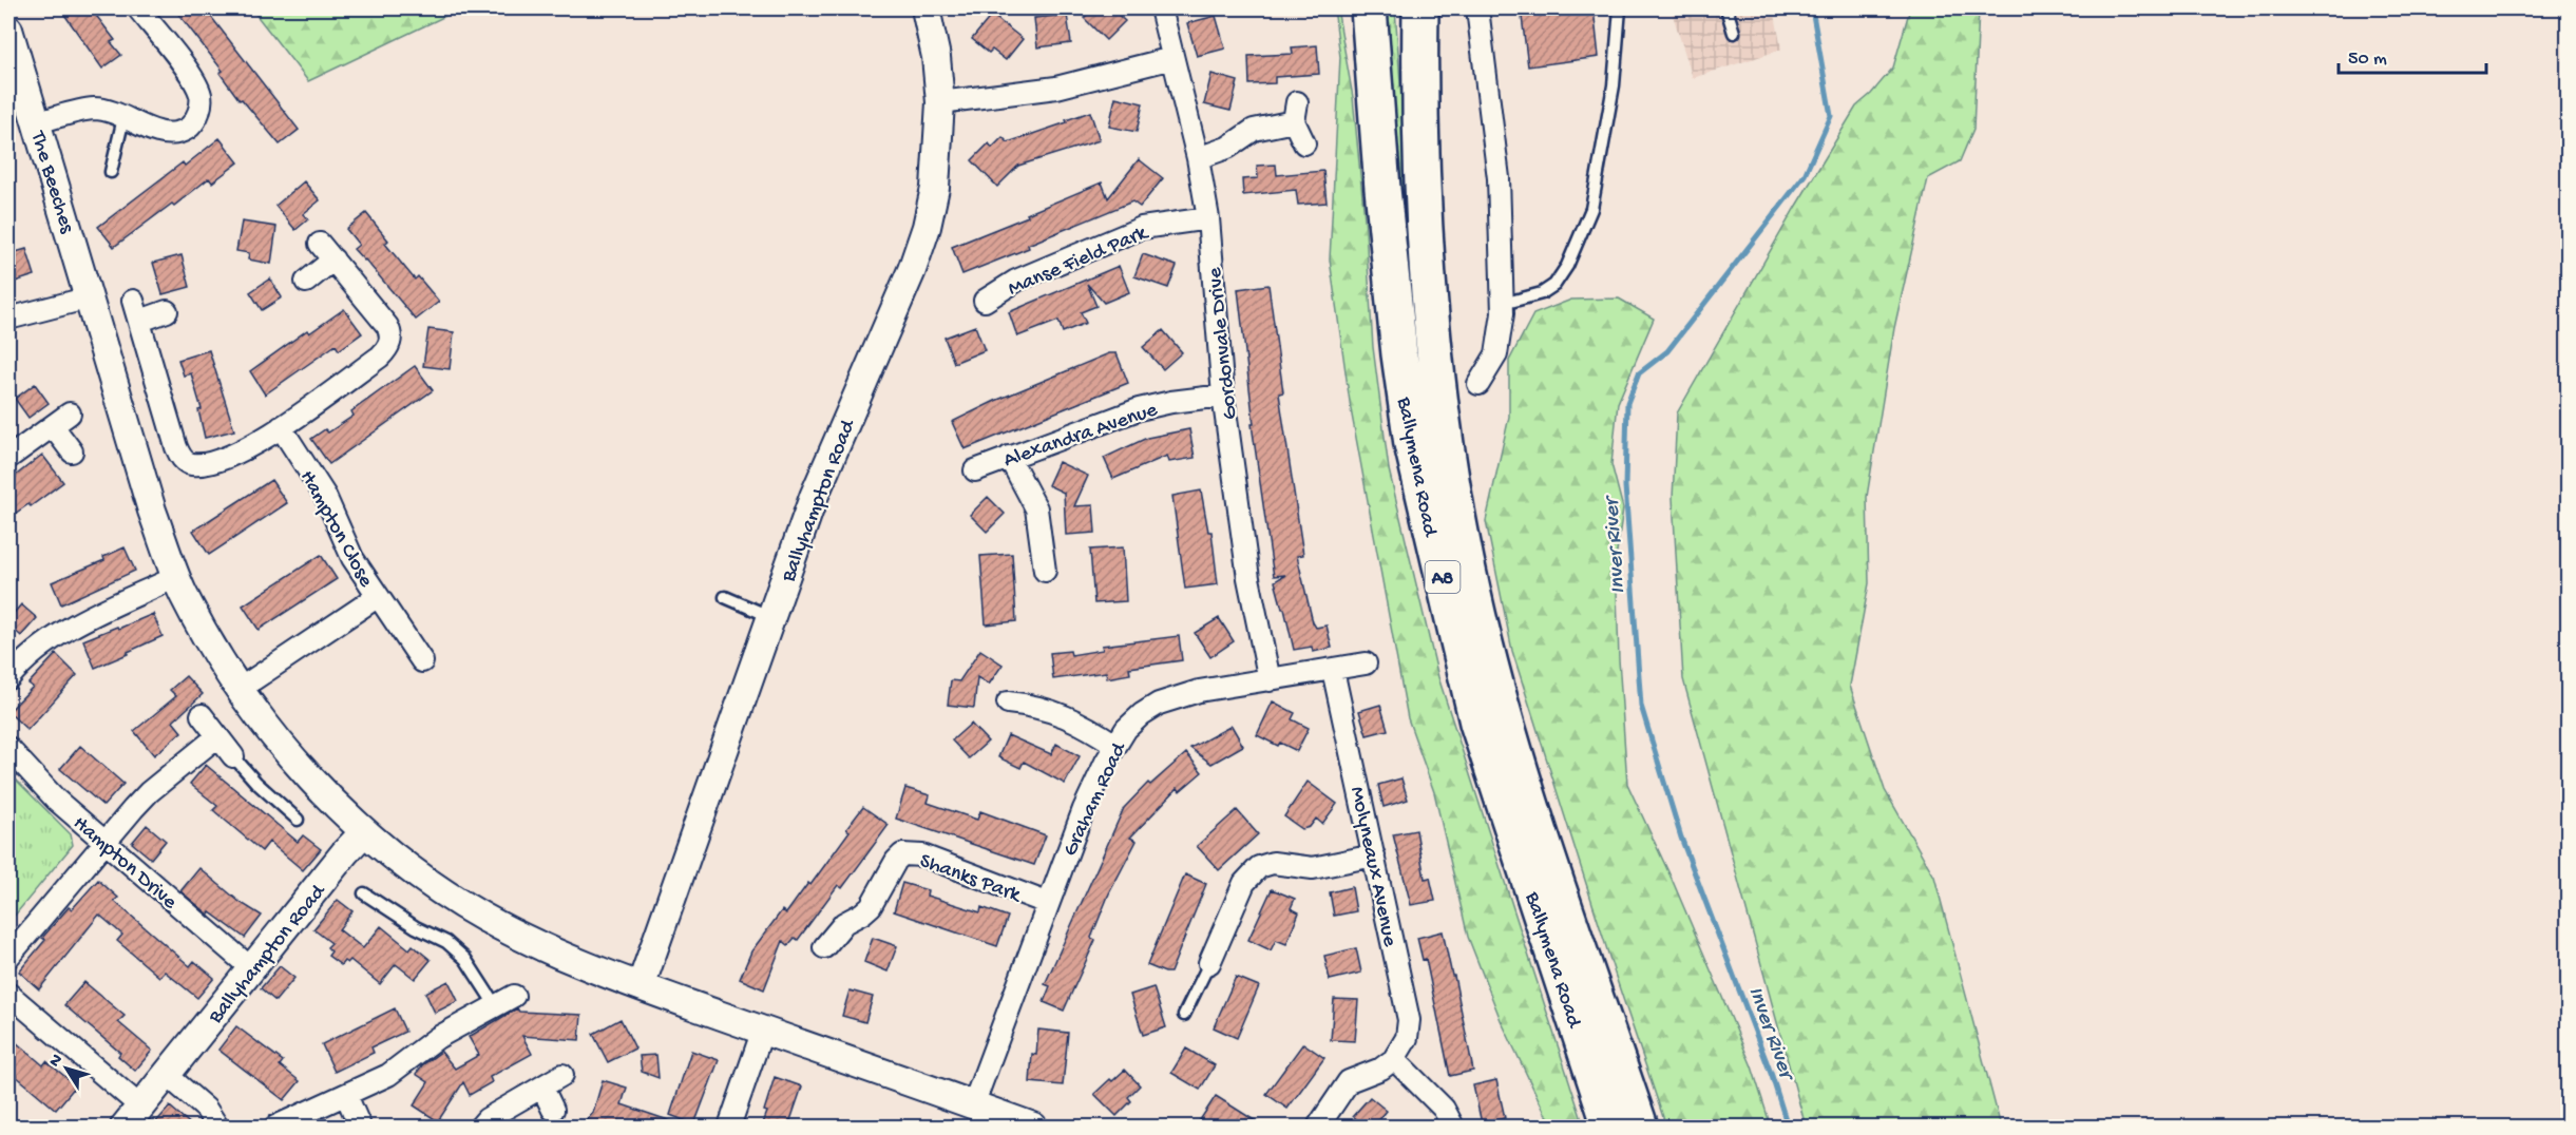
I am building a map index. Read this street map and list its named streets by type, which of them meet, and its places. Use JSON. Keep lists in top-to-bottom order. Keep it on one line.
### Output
{"streets":{"highway":["Ballymena Road","A8"],"street":["The Beeches","Manse Field Park","Gordonvale Drive","Alexandra Avenue","Ballyhampton Road","Hampton Close","Graham Road","Hampton Drive","Molyneaux Avenue","Shanks Park"]},"crossings":[["The Beeches","Ballyhampton Road"],["The Beeches","Hampton Close"],["The Beeches","Graham Road"],["Manse Field Park","Gordonvale Drive"],["Gordonvale Drive","Alexandra Avenue"],["Gordonvale Drive","Graham Road"],["Ballymena Road","A8"],["Ballyhampton Road","Hampton Drive"],["Graham Road","Molyneaux Avenue"],["Graham Road","Shanks Park"]],"water":["Inver River"],"scale_bar":"50 m","north":"top left"}
